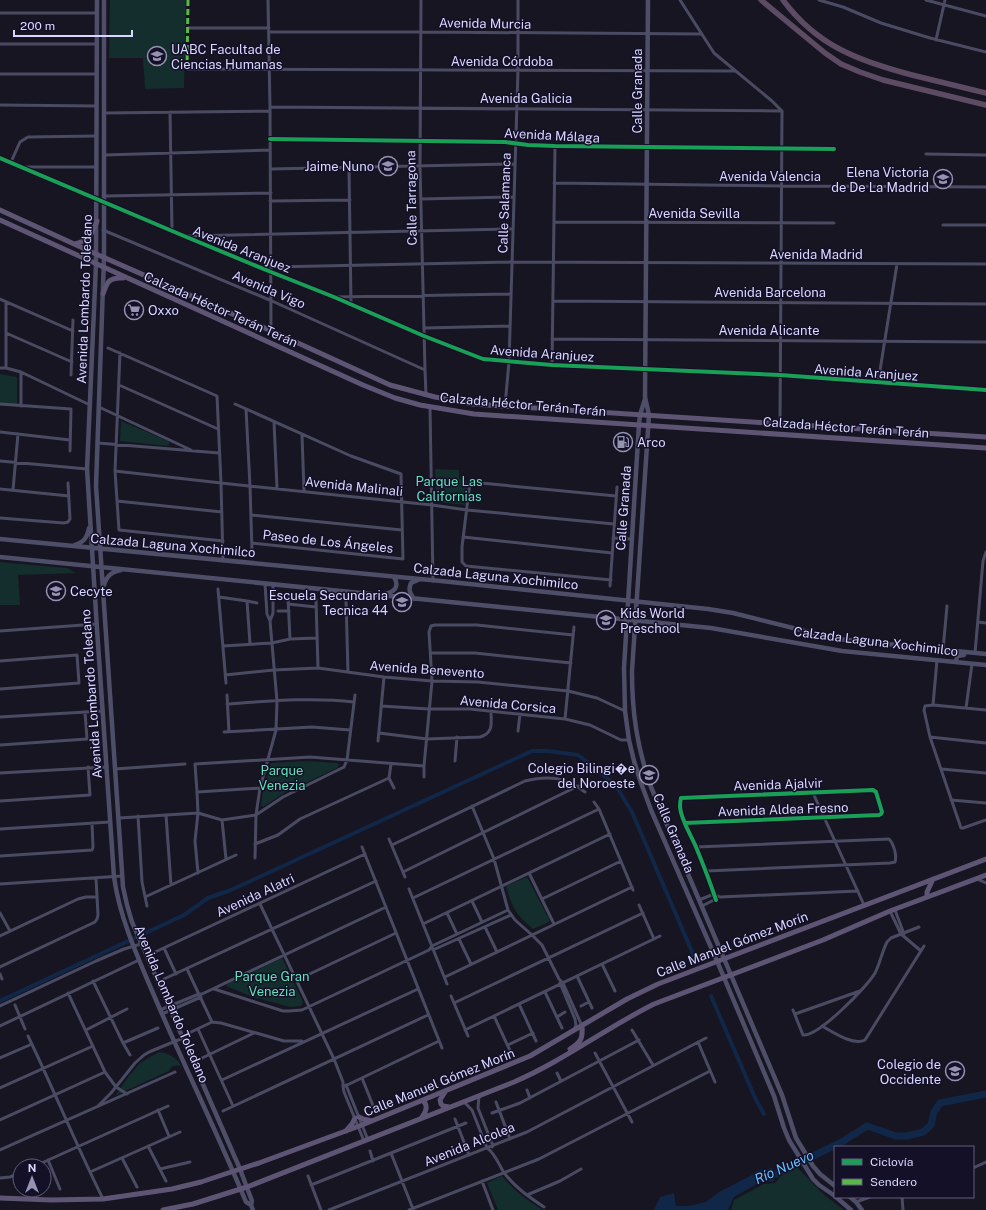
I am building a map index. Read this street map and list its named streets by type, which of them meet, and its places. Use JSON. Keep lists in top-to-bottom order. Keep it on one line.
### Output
{"streets":{"main road":["Calle Granada","Avenida Lombardo Toledano","Calzada Héctor Terán Terán","Calzada Laguna Xochimilco","Calle Manuel Gómez Morín"],"street":["Avenida Murcia","Avenida Córdoba","Avenida Galicia","Avenida Málaga","Avenida Valencia","Calle Tarragona","Calle Salamanca","Avenida Sevilla","Avenida Aranjuez","Avenida Madrid","Avenida Vigo","Avenida Barcelona","Avenida Alicante","Avenida Malinali","Paseo de Los Ángeles","Avenida Benevento","Avenida Corsica","Avenida Ajalvir","Avenida Aldea Fresno","Avenida Alatri","Avenida Alcolea"]},"crossings":[["Avenida Murcia","Calle Granada"],["Avenida Murcia","Calle Tarragona"],["Avenida Murcia","Calle Salamanca"],["Avenida Córdoba","Calle Granada"],["Avenida Córdoba","Calle Tarragona"],["Avenida Córdoba","Calle Salamanca"],["Calle Granada","Avenida Galicia"],["Calle Granada","Avenida Málaga"],["Calle Granada","Avenida Valencia"],["Calle Granada","Avenida Sevilla"],["Calle Granada","Avenida Aranjuez"],["Calle Granada","Avenida Madrid"],["Calle Granada","Avenida Barcelona"],["Calle Granada","Calzada Héctor Terán Terán"],["Calle Granada","Avenida Alicante"],["Calle Granada","Calzada Laguna Xochimilco"],["Calle Granada","Avenida Benevento"],["Calle Granada","Avenida Corsica"],["Calle Granada","Calle Manuel Gómez Morín"],["Avenida Galicia","Calle Tarragona"],["Avenida Galicia","Calle Salamanca"],["Avenida Galicia","Avenida Lombardo Toledano"],["Avenida Málaga","Calle Tarragona"],["Avenida Málaga","Calle Salamanca"],["Calle Tarragona","Avenida Aranjuez"],["Calle Tarragona","Avenida Madrid"],["Calle Tarragona","Avenida Vigo"],["Calle Tarragona","Calzada Héctor Terán Terán"],["Calle Salamanca","Avenida Aranjuez"],["Calle Salamanca","Avenida Madrid"],["Calle Salamanca","Calzada Héctor Terán Terán"],["Avenida Aranjuez","Avenida Lombardo Toledano"],["Avenida Vigo","Avenida Lombardo Toledano"],["Avenida Lombardo Toledano","Calzada Héctor Terán Terán"],["Avenida Lombardo Toledano","Calzada Laguna Xochimilco"],["Avenida Lombardo Toledano","Calle Manuel Gómez Morín"],["Avenida Malinali","Paseo de Los Ángeles"],["Avenida Ajalvir","Avenida Aldea Fresno"]],"water":["Río Nuevo"],"parks":["Parque Las Californias","Parque Venezia","Parque Gran Venezia"],"places":{"school or university":["UABC Facultad de Ciencias Humanas","Jaime Nuno","Elena Victoria de De La Madrid","Cecyte","Escuela Secundaria Tecnica 44","Kids World Preschool","Colegio Bilingi�e del Noroeste","Colegio de Occidente"],"supermarket":["Oxxo"],"fuel station":["Arco"]},"legend":["Ciclovía","Sendero"],"scale_bar":"200 m","north":"top"}
